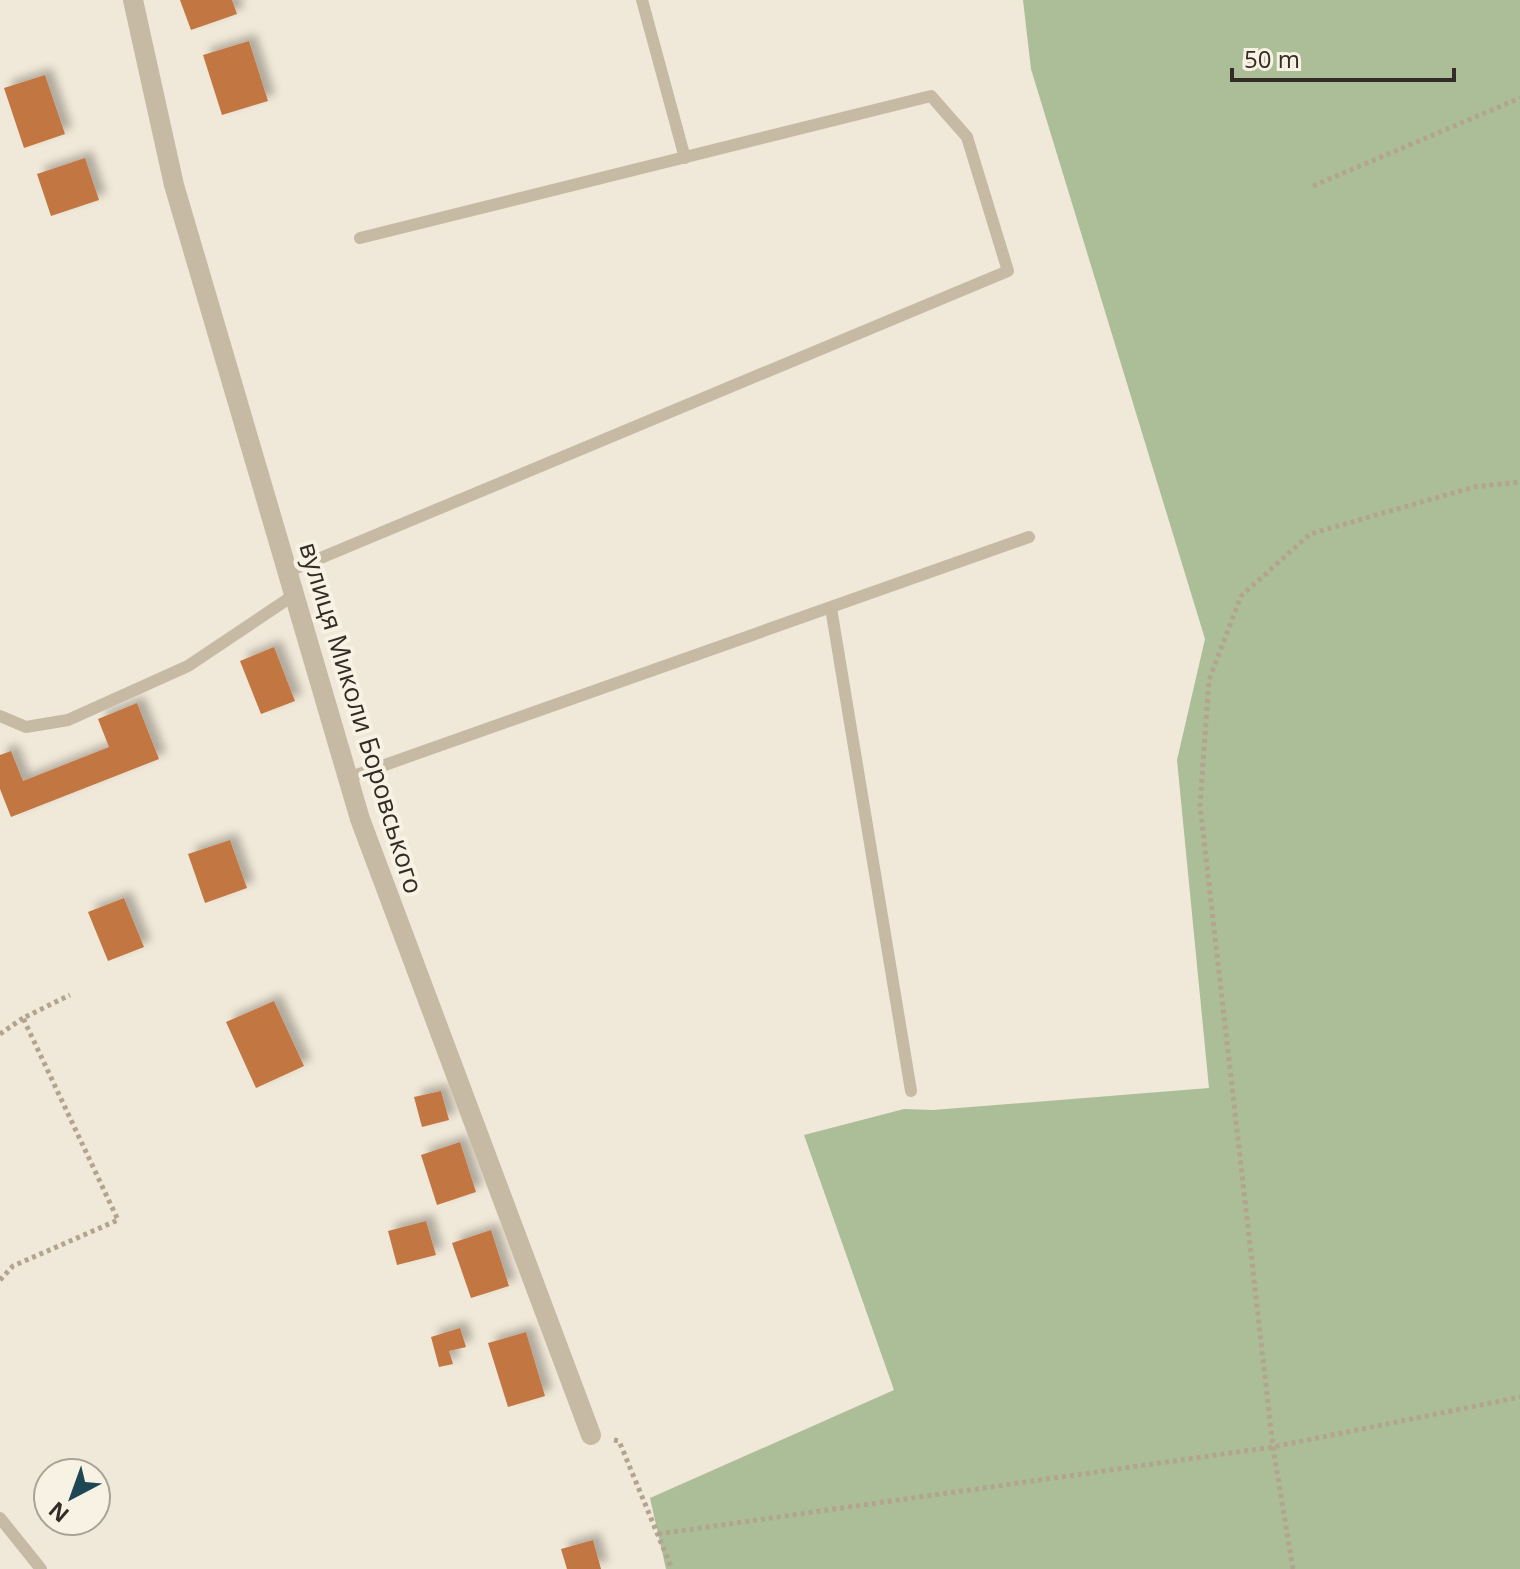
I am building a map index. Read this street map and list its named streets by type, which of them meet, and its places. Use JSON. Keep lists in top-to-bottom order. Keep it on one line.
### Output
{"streets":{"street":["вулиця Миколи Боровського"]},"scale_bar":"50 m","north":"bottom left"}
